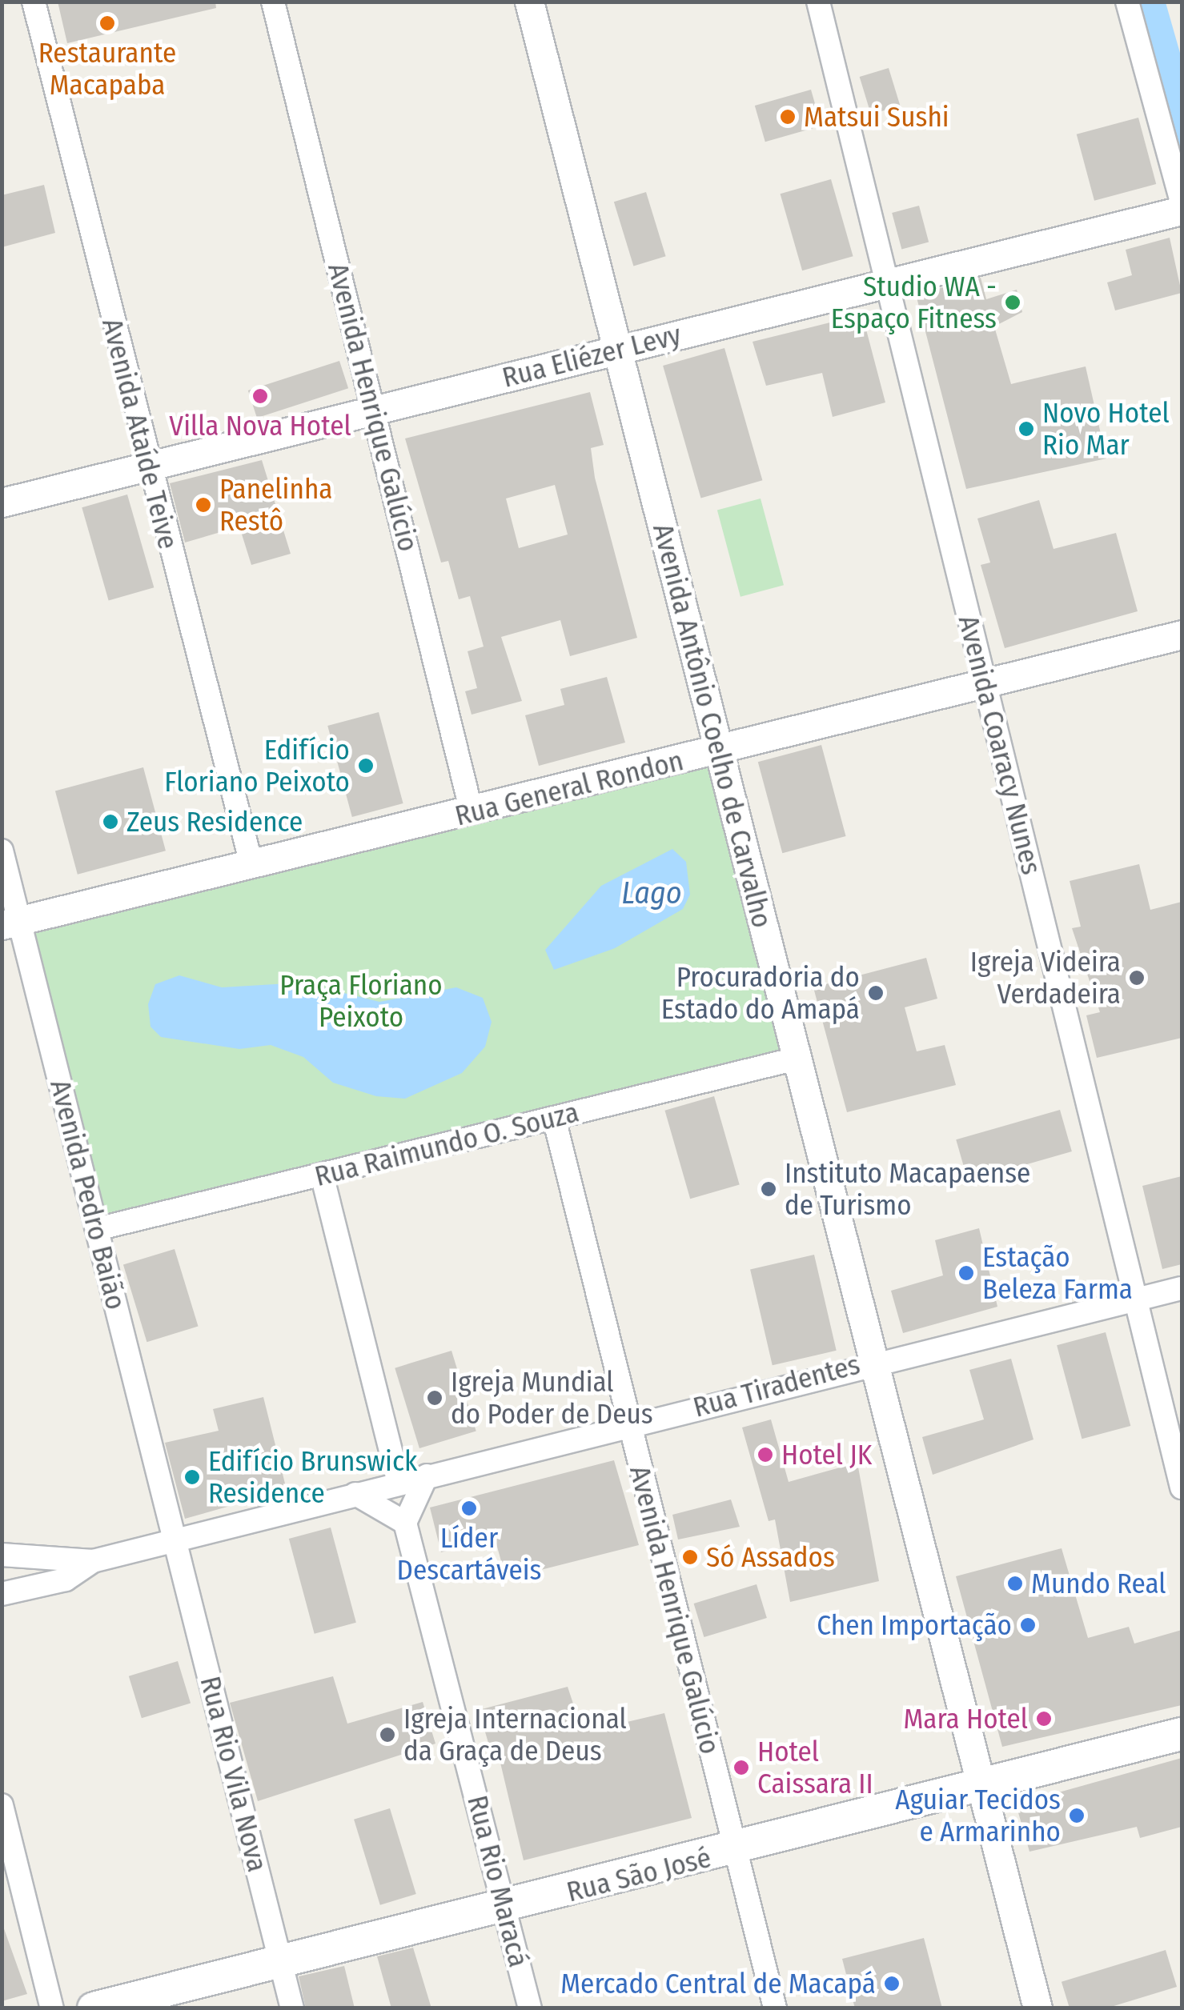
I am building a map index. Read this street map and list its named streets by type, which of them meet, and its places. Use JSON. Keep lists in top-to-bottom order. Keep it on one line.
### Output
{"streets":{"main road":["Rua São José"],"street":["Rua Eliézer Levy","Avenida Henrique Galúcio","Avenida Ataíde Teive","Avenida Antônio Coelho de Carvalho","Avenida Coaracy Nunes","Rua General Rondon","Rua Raimundo O. Souza","Avenida Pedro Baião","Rua Tiradentes","Rua Rio Vila Nova","Rua Rio Maracá"]},"crossings":[["Rua Eliézer Levy","Avenida Henrique Galúcio"],["Rua Eliézer Levy","Avenida Ataíde Teive"],["Rua Eliézer Levy","Avenida Antônio Coelho de Carvalho"],["Rua Eliézer Levy","Avenida Coaracy Nunes"],["Avenida Henrique Galúcio","Rua General Rondon"],["Avenida Henrique Galúcio","Rua Raimundo O. Souza"],["Avenida Henrique Galúcio","Rua Tiradentes"],["Avenida Henrique Galúcio","Rua São José"],["Avenida Ataíde Teive","Rua General Rondon"],["Avenida Antônio Coelho de Carvalho","Rua General Rondon"],["Avenida Antônio Coelho de Carvalho","Rua Raimundo O. Souza"],["Avenida Antônio Coelho de Carvalho","Rua Tiradentes"],["Avenida Antônio Coelho de Carvalho","Rua São José"],["Avenida Coaracy Nunes","Rua General Rondon"],["Avenida Coaracy Nunes","Rua Tiradentes"],["Rua General Rondon","Avenida Pedro Baião"],["Rua Raimundo O. Souza","Avenida Pedro Baião"],["Avenida Pedro Baião","Rua Tiradentes"],["Avenida Pedro Baião","Rua Rio Vila Nova"],["Rua Tiradentes","Rua Rio Vila Nova"],["Rua Rio Vila Nova","Rua São José"],["Rua São José","Rua Rio Maracá"]],"water":["Lago"],"parks":["Praça Floriano Peixoto"],"places":["Restaurante Macapaba","Matsui Sushi","Studio WA - Espaço Fitness","Villa Nova Hotel","Novo Hotel Rio Mar","Panelinha Restô","Edifício Floriano Peixoto","Zeus Residence","Igreja Videira Verdadeira","Procuradoria do Estado do Amapá","Instituto Macapaense de Turismo","Estação Beleza Farma","Igreja Mundial do Poder de Deus","Hotel JK","Edifício Brunswick Residence","Líder Descartáveis","Só Assados","Mundo Real","Chen Importação","Mara Hotel","Igreja Internacional da Graça de Deus","Hotel Caissara II","Aguiar Tecidos e Armarinho","Mercado Central de Macapá"]}
